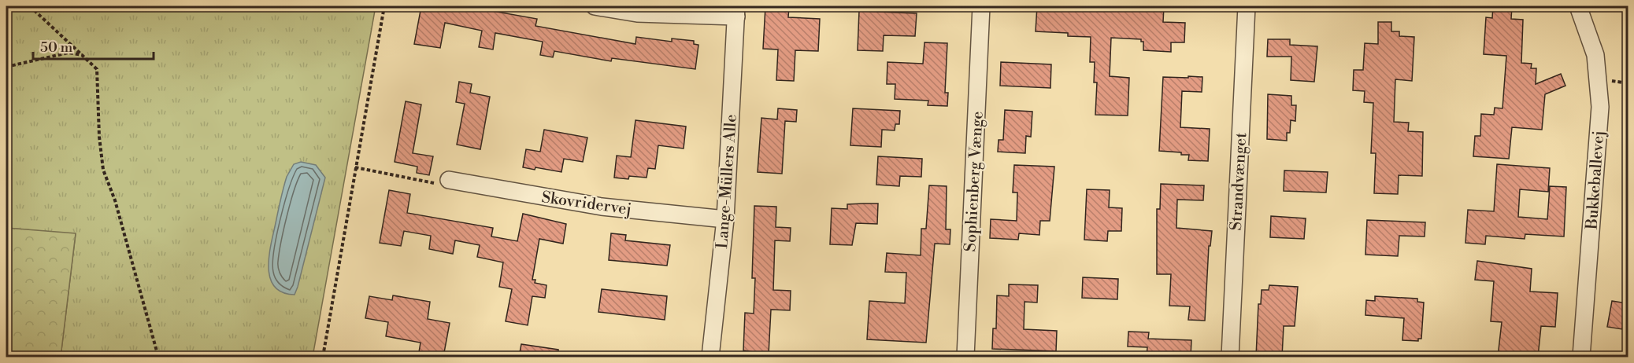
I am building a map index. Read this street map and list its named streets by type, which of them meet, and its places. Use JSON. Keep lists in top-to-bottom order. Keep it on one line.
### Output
{"streets":{"street":["Bukkeballevej","Lange-Müllers Alle","Sophienberg Vænge","Strandvænget","Skovridervej"]},"crossings":[["Lange-Müllers Alle","Skovridervej"]],"scale_bar":"50 m"}
